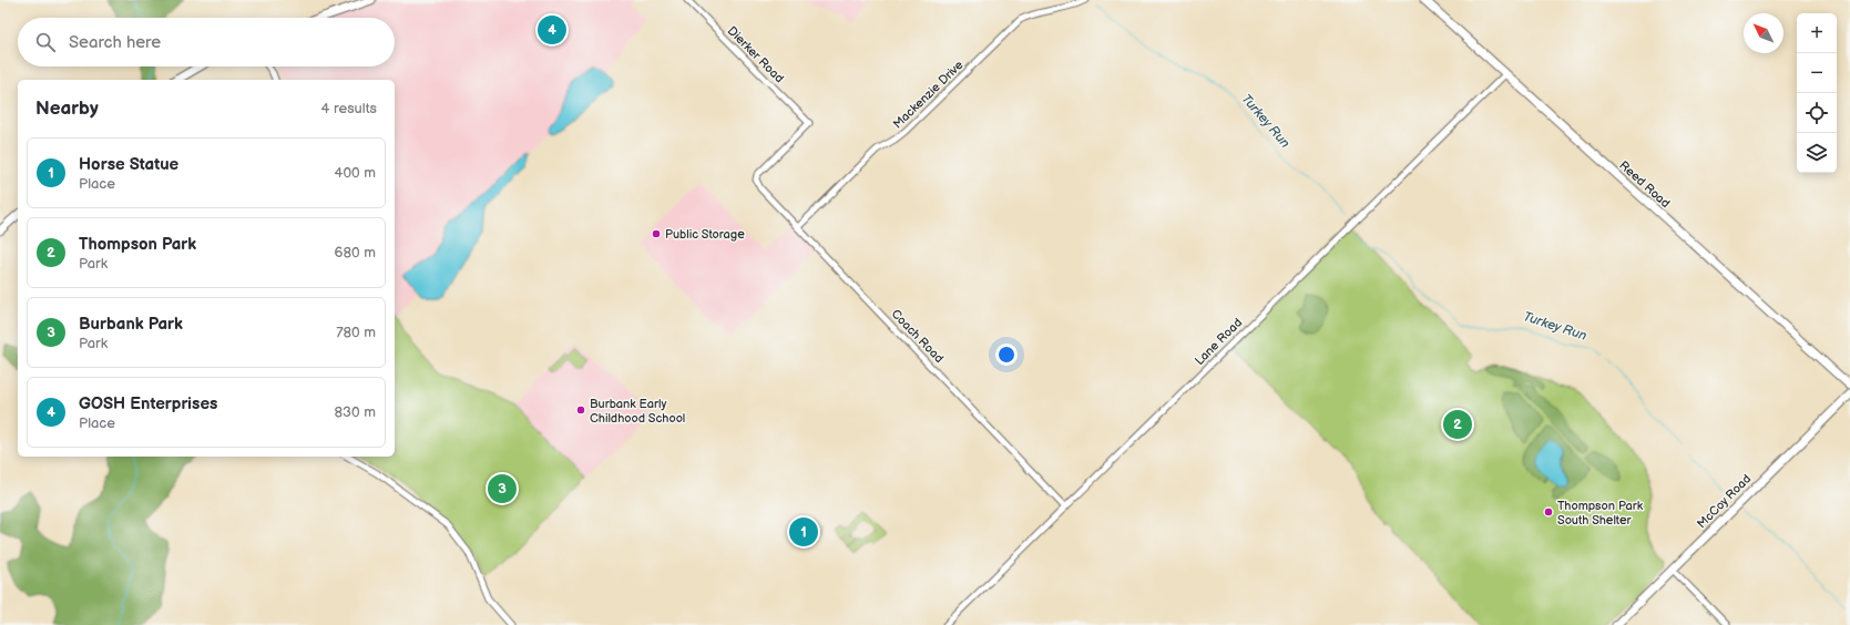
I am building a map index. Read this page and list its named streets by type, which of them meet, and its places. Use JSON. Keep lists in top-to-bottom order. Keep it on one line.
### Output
{"streets":{"main road":["Reed Road","McCoy Road"],"street":["Dierker Road","Mackenzie Drive","Coach Road","Lane Road"]},"crossings":[["Dierker Road","Coach Road"],["Mackenzie Drive","Coach Road"],["Reed Road","Lane Road"],["Coach Road","Lane Road"]],"water":["Turkey Run"],"places":["Public Storage","Burbank Early Childhood School","Thompson Park South Shelter"],"north":"top left","page":{"map_buttons":["+","−"],"pins":["4","2","3","1"],"search":"Search here","heading":["Nearby","4 results"],"list":[{"mark":"1","name":"Horse Statue","note":"Place","value":"400 m"},{"mark":"2","name":"Thompson Park","note":"Park","value":"680 m"},{"mark":"3","name":"Burbank Park","note":"Park","value":"780 m"},{"mark":"4","name":"GOSH Enterprises","note":"Place","value":"830 m"}]}}
